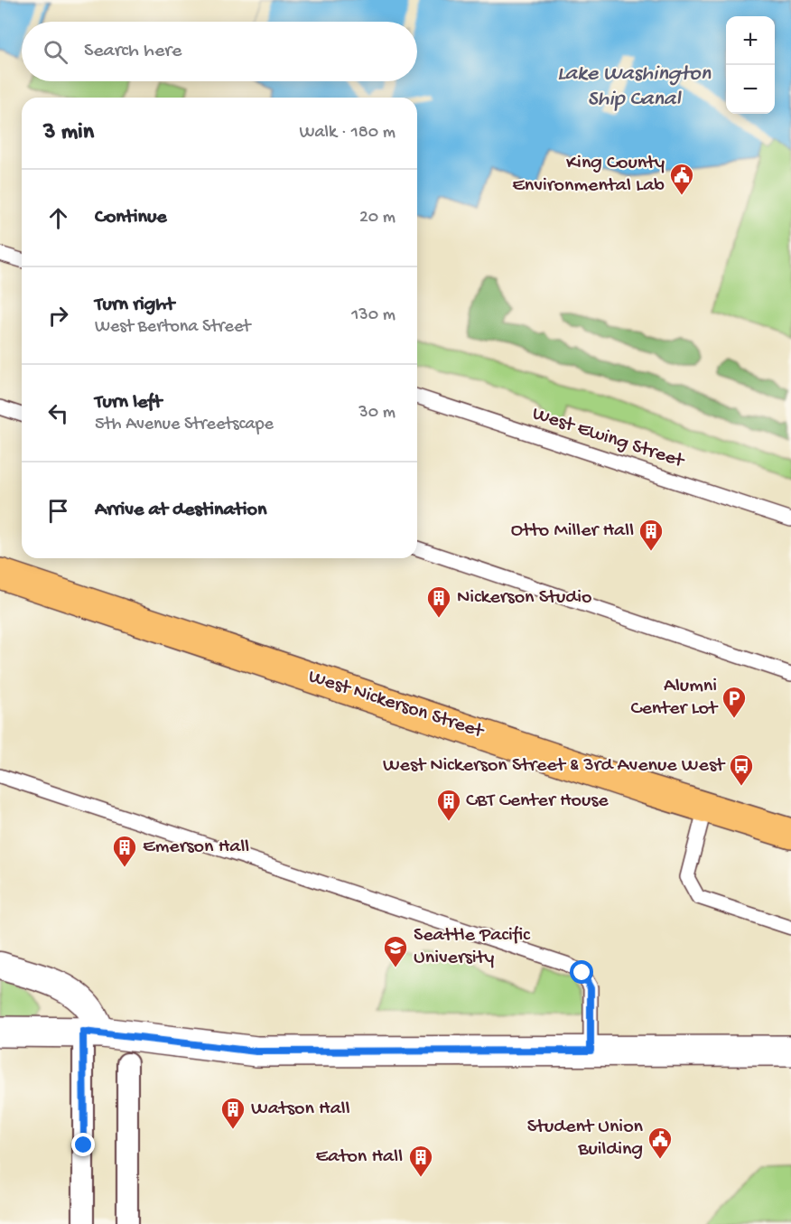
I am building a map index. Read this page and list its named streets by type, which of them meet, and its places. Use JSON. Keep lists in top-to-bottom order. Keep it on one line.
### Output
{"streets":{"main road":["West Nickerson Street"],"lane":["West Ewing Street"]},"water":["Lake Washington Ship Canal"],"places":{"public building":["King County Environmental Lab","Student Union Building"],"building":["Otto Miller Hall","Nickerson Studio","CBT Center House","Emerson Hall","Watson Hall","Eaton Hall"],"parking":["Alumni Center Lot"],"bus stop":["West Nickerson Street & 3rd Avenue West"],"school or university":["Seattle Pacific University"]},"page":{"map_buttons":["+","−"],"search":"Search here","heading":["3 min","Walk · 180 m"],"list":[["Continue","20 m"],["Turn right","West Bertona Street","130 m"],["Turn left","5th Avenue Streetscape","30 m"],"Arrive at destination"]}}
